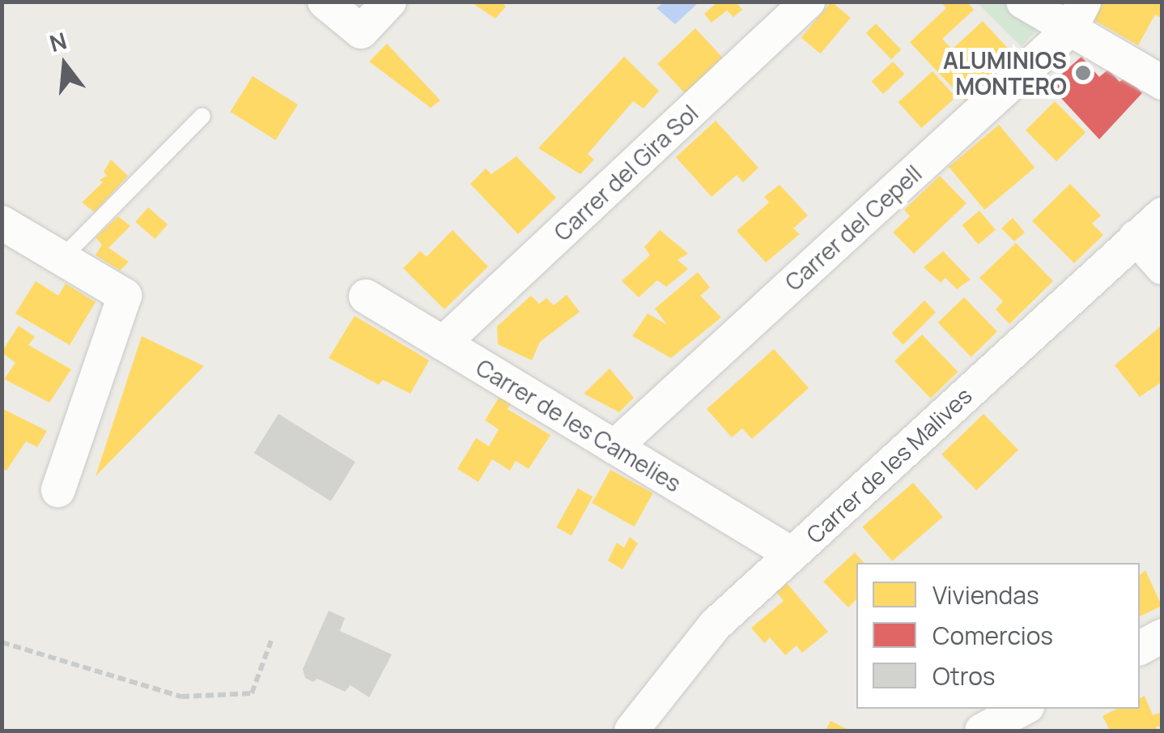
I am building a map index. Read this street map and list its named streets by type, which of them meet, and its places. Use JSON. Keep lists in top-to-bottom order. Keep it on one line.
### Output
{"streets":{"street":["Carrer del Gira Sol","Carrer del Cepell","Carrer de les Camelies","Carrer de les Malives"]},"crossings":[["Carrer del Gira Sol","Carrer de les Camelies"],["Carrer del Cepell","Carrer de les Camelies"],["Carrer de les Camelies","Carrer de les Malives"]],"places":["ALUMINIOS MONTERO"],"legend":["Viviendas","Comercios","Otros"],"north":"top"}
